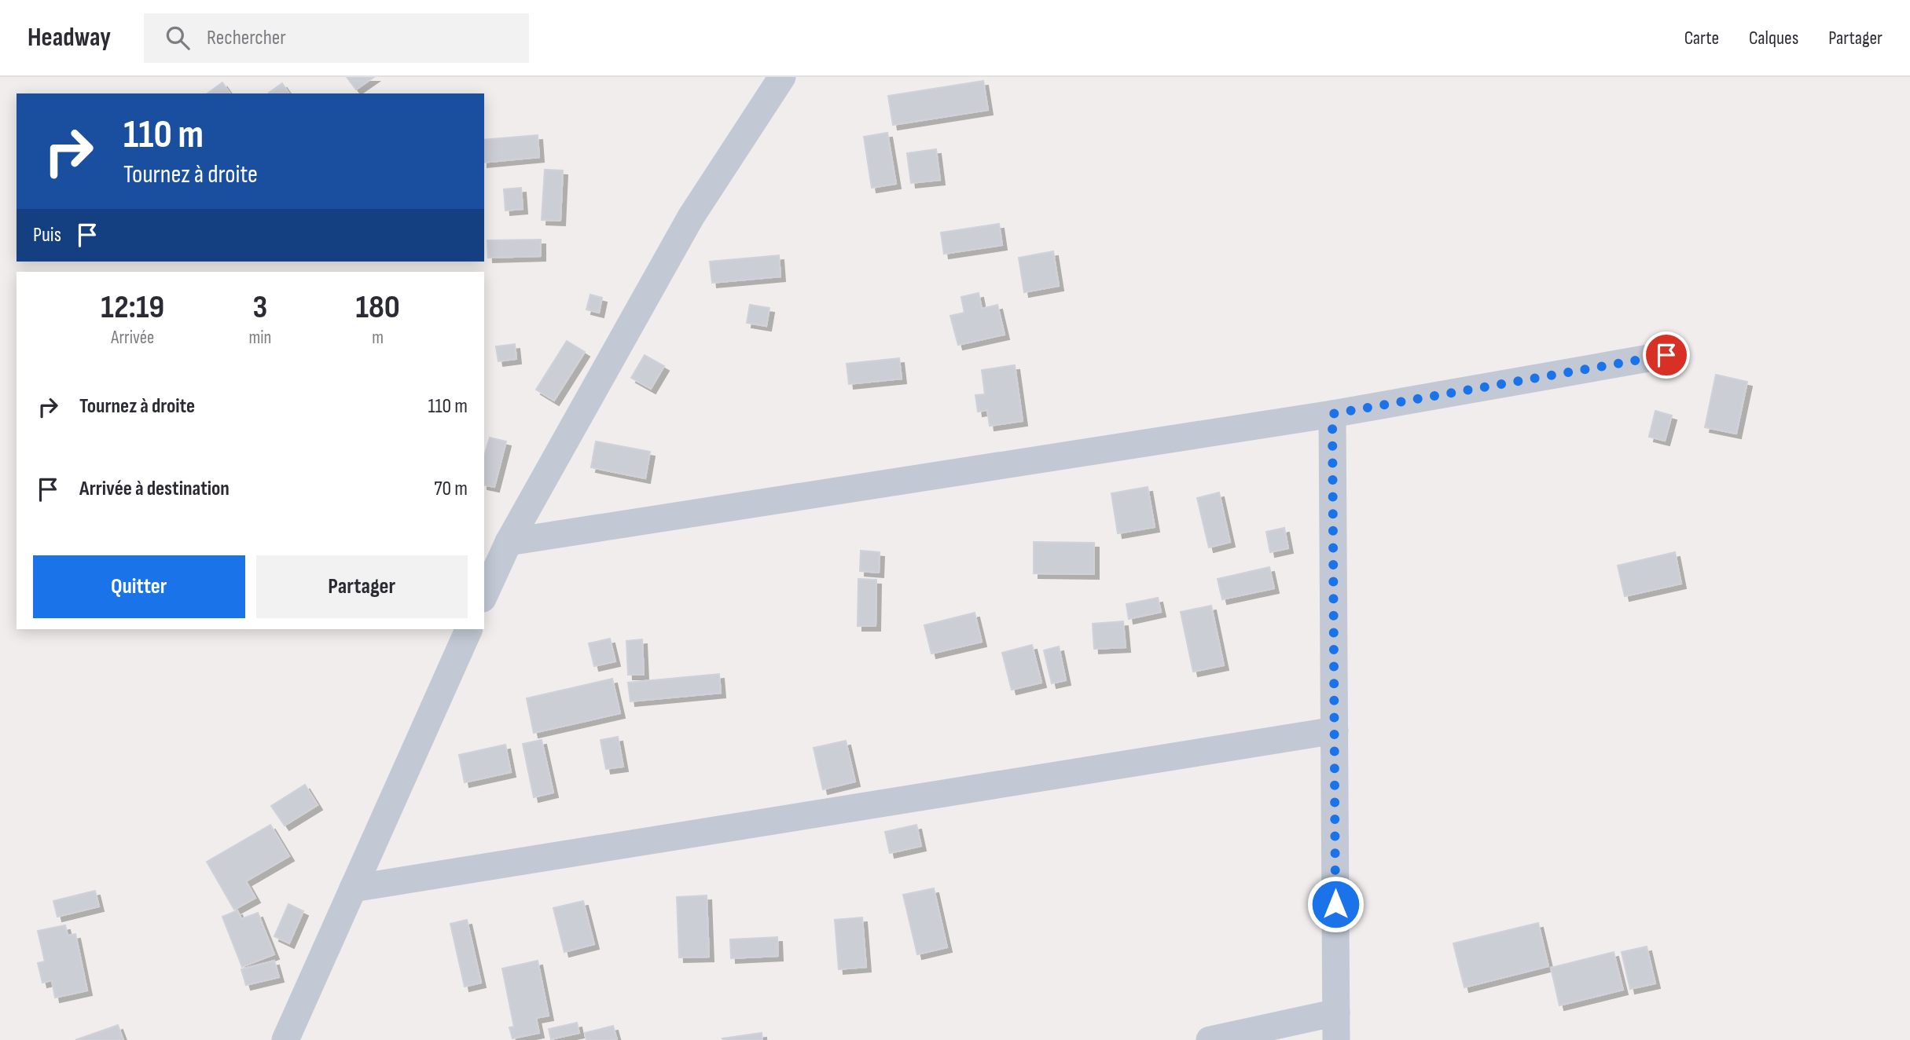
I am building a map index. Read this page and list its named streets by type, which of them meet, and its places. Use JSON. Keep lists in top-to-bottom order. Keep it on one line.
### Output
{"page":{"header":"Headway","search":"Rechercher","nav":["Carte","Calques","Partager"],"turn":["110 m","Tournez à droite"],"then":"Puis","eta":["12:19","Arrivée","3","min","180","m"],"list":[{"name":"Tournez à droite","value":"110 m"},{"name":"Arrivée à destination","value":"70 m"}],"buttons":["Quitter","Partager"]}}
